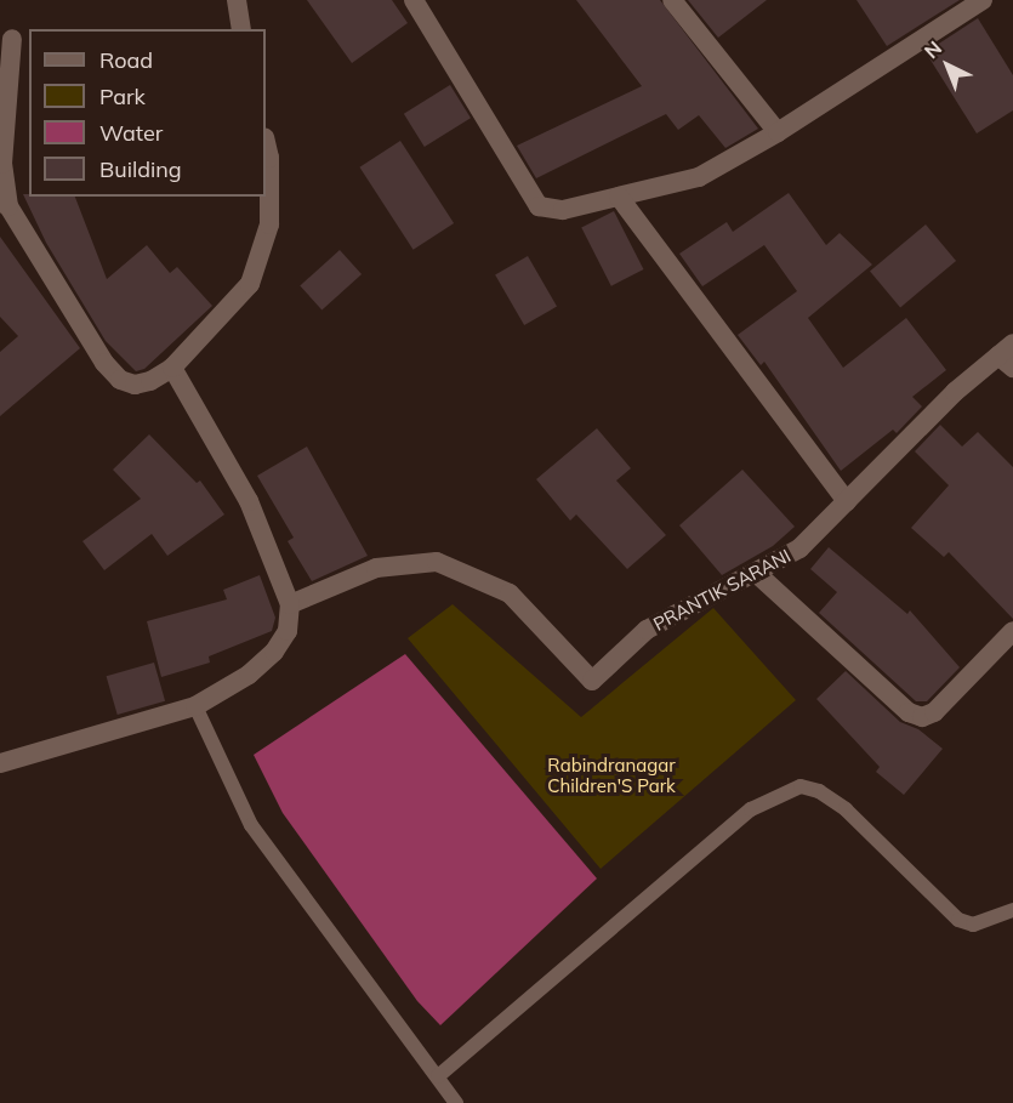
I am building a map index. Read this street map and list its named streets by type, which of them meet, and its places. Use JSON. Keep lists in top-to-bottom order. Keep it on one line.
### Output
{"streets":{"street":["PRANTIK SARANI"]},"parks":["Rabindranagar Children'S Park"],"legend":["Road","Park","Water","Building"],"north":"top left"}
